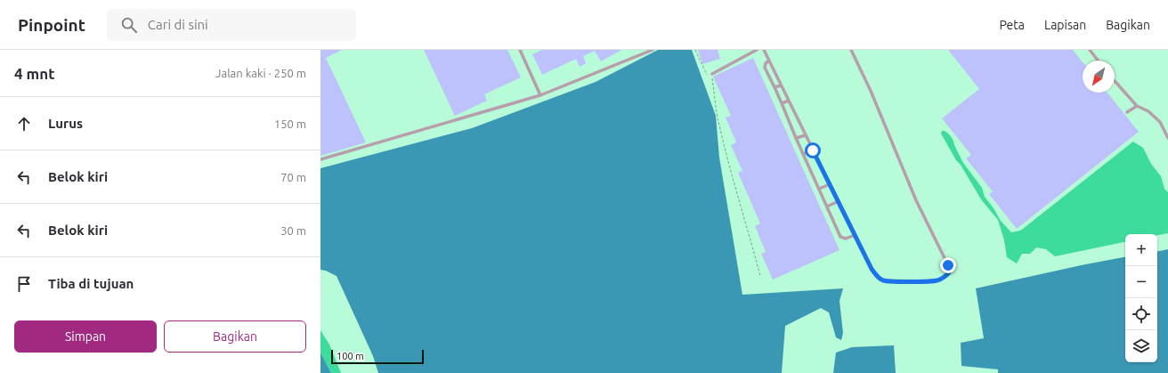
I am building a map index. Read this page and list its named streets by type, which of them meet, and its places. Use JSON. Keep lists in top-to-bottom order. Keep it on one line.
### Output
{"scale_bar":"100 m","north":"bottom left","page":{"header":"Pinpoint","search":"Cari di sini","nav":["Peta","Lapisan","Bagikan"],"heading":["4 mnt","Jalan kaki · 250 m"],"list":[["Lurus","150 m"],["Belok kiri","70 m"],["Belok kiri","30 m"],"Tiba di tujuan"],"map_buttons":["+","−"],"buttons":["Simpan","Bagikan"],"scale":"100 m"}}
